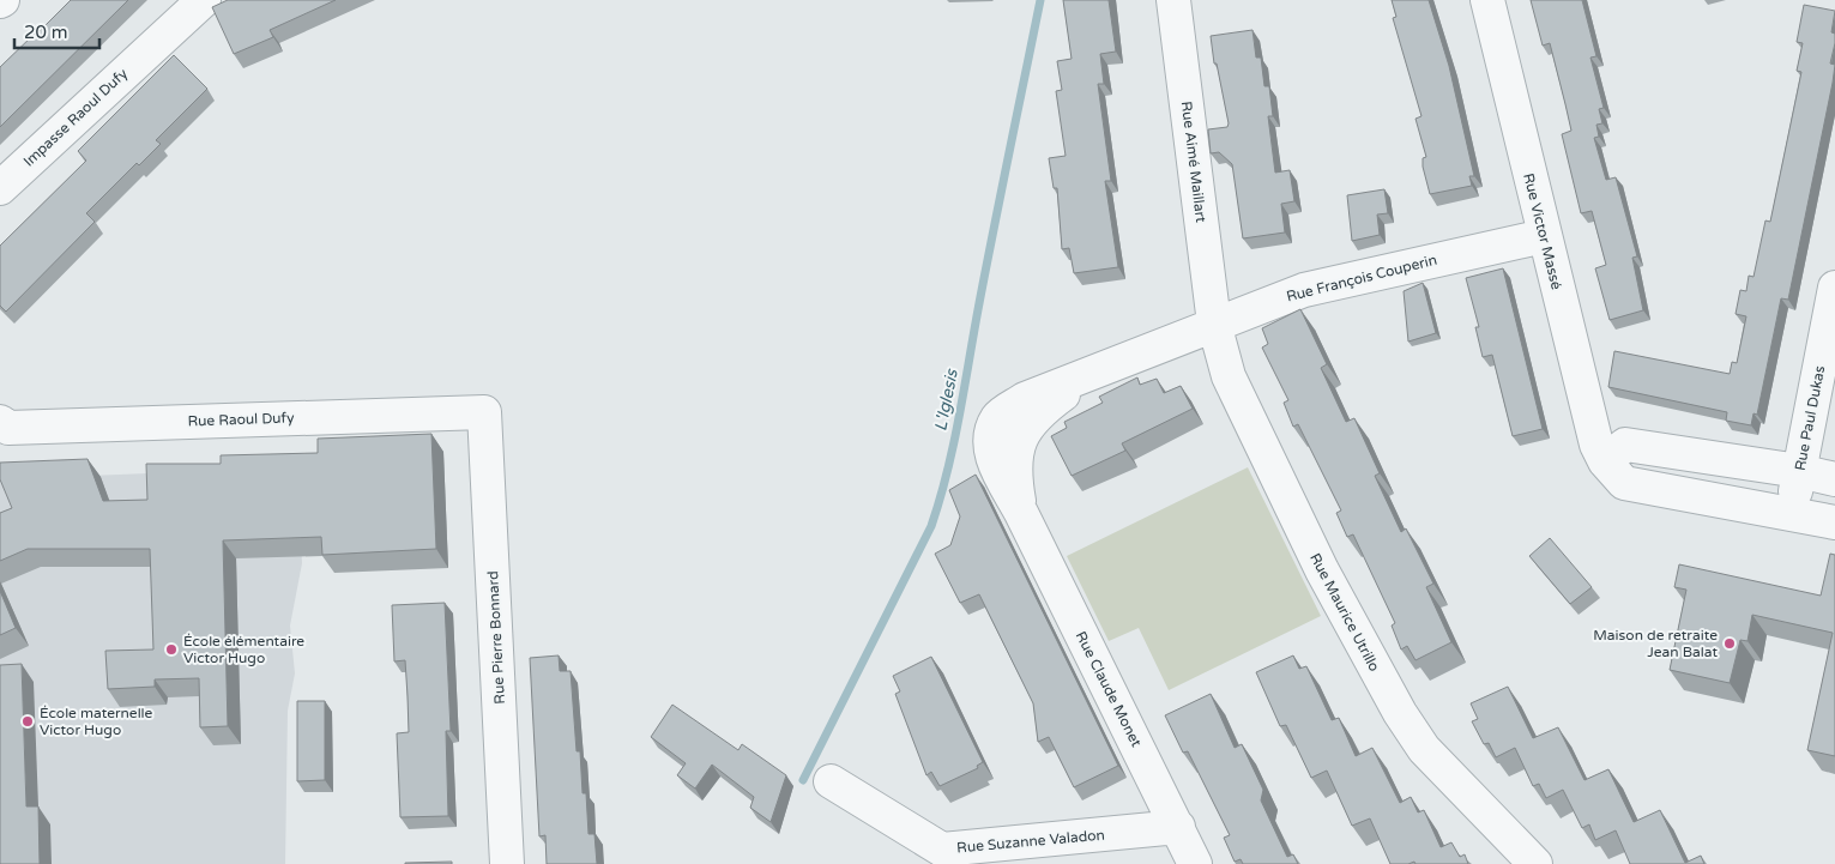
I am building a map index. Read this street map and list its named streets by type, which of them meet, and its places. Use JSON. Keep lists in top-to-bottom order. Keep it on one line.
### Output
{"streets":{"street":["Impasse Raoul Dufy","Rue Aimé Maillart","Rue Victor Massé","Rue François Couperin","Rue Paul Dukas","Rue Raoul Dufy","Rue Maurice Utrillo","Rue Pierre Bonnard","Rue Claude Monet","Rue Suzanne Valadon"]},"crossings":[["Rue Aimé Maillart","Rue François Couperin"],["Rue Aimé Maillart","Rue Maurice Utrillo"],["Rue Victor Massé","Rue François Couperin"],["Rue Victor Massé","Rue Paul Dukas"],["Rue François Couperin","Rue Maurice Utrillo"],["Rue François Couperin","Rue Claude Monet"],["Rue Raoul Dufy","Rue Pierre Bonnard"],["Rue Claude Monet","Rue Suzanne Valadon"]],"water":["L'Iglesis"],"places":["Maison de retraite Jean Balat","École élémentaire Victor Hugo","École maternelle Victor Hugo"],"scale_bar":"20 m"}
